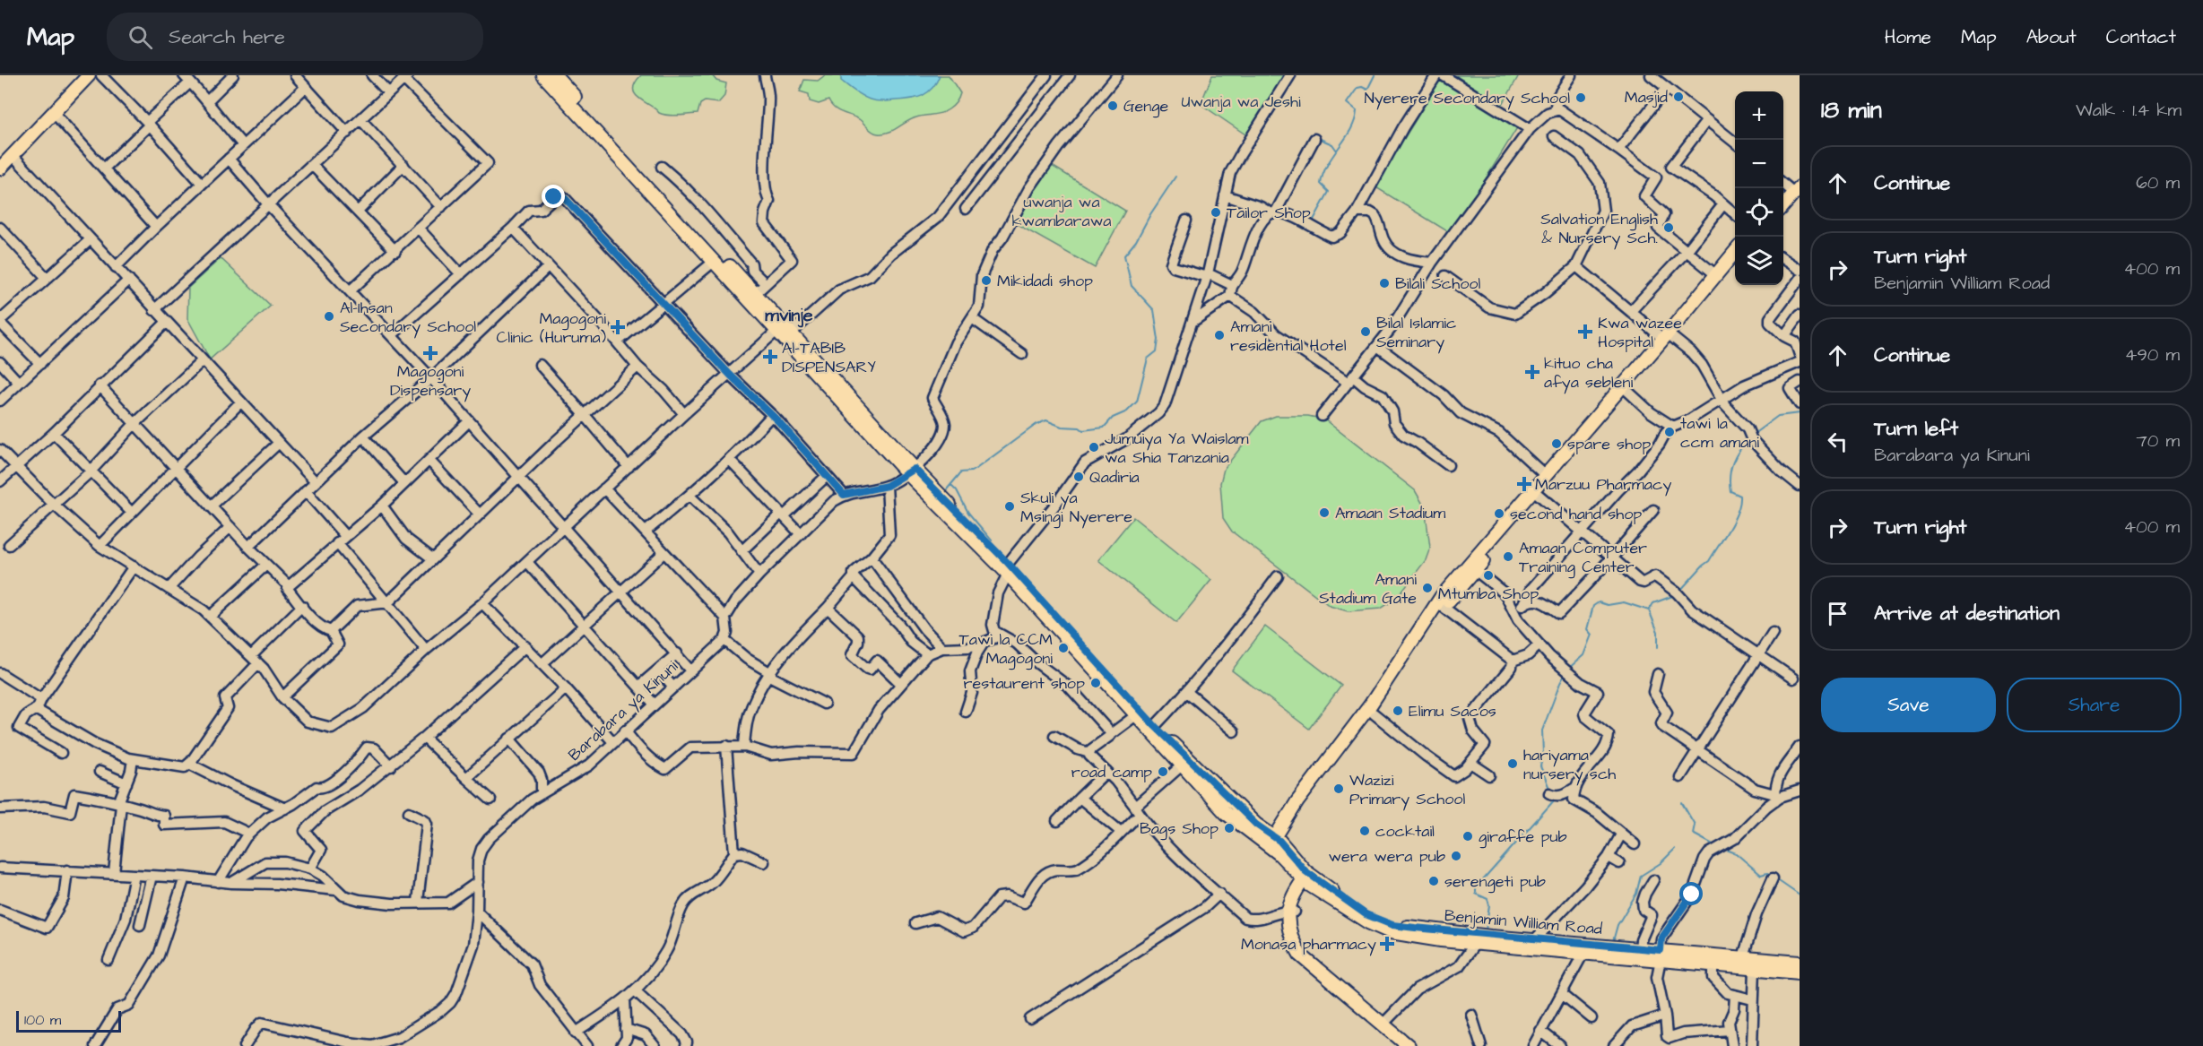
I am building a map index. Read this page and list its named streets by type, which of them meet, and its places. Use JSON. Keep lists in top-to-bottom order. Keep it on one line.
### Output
{"streets":{"main road":["Benjamin William Road"],"street":["Barabara ya Kinuni"]},"districts":["mvinje"],"parks":["Uwanja wa Jeshi","uwanja wa kwambarawa"],"places":{"other":["Masjid","Nyerere Secondary School","Genge","Tailor Shop","Salvation English & Nursery Sch.","Mikidadi shop","Bilali School","Al-Ihsan Secondary School","Bilal Islamic Seminary","Amani residential Hotel","tawi la ccm amani","spare shop","Jumuiya Ya Waislam wa Shia Tanzania","Qadiria","Skuli ya Msingi Nyerere","Amaan Stadium","second hand shop","Amaan Computer Training Center","Mtumba Shop","Amani Stadium Gate","Tawi la CCM Magogoni","restaurent shop","Elimu Sacos","hariyama nursery sch","road camp","Wazizi Primary School","Bags Shop","cocktail","giraffe pub","wera wera pub","serengeti pub"],"health":["Magogoni Clinic (Huruma)","Kwa wazee Hospital","Magogoni Dispensary","Al-TABIB DISPENSARY","kituo cha afya sebleni","Marzuu Pharmacy","Monasa pharmacy"]},"scale_bar":"100 m","page":{"header":"Map","search":"Search here","nav":["Home","Map","About","Contact"],"heading":["18 min","Walk · 1.4 km"],"map_buttons":["+","−"],"list":[["Continue","60 m"],["Turn right","Benjamin William Road","400 m"],["Continue","490 m"],["Turn left","Barabara ya Kinuni","70 m"],["Turn right","400 m"],"Arrive at destination"],"buttons":["Save","Share"],"scale":"100 m"}}
